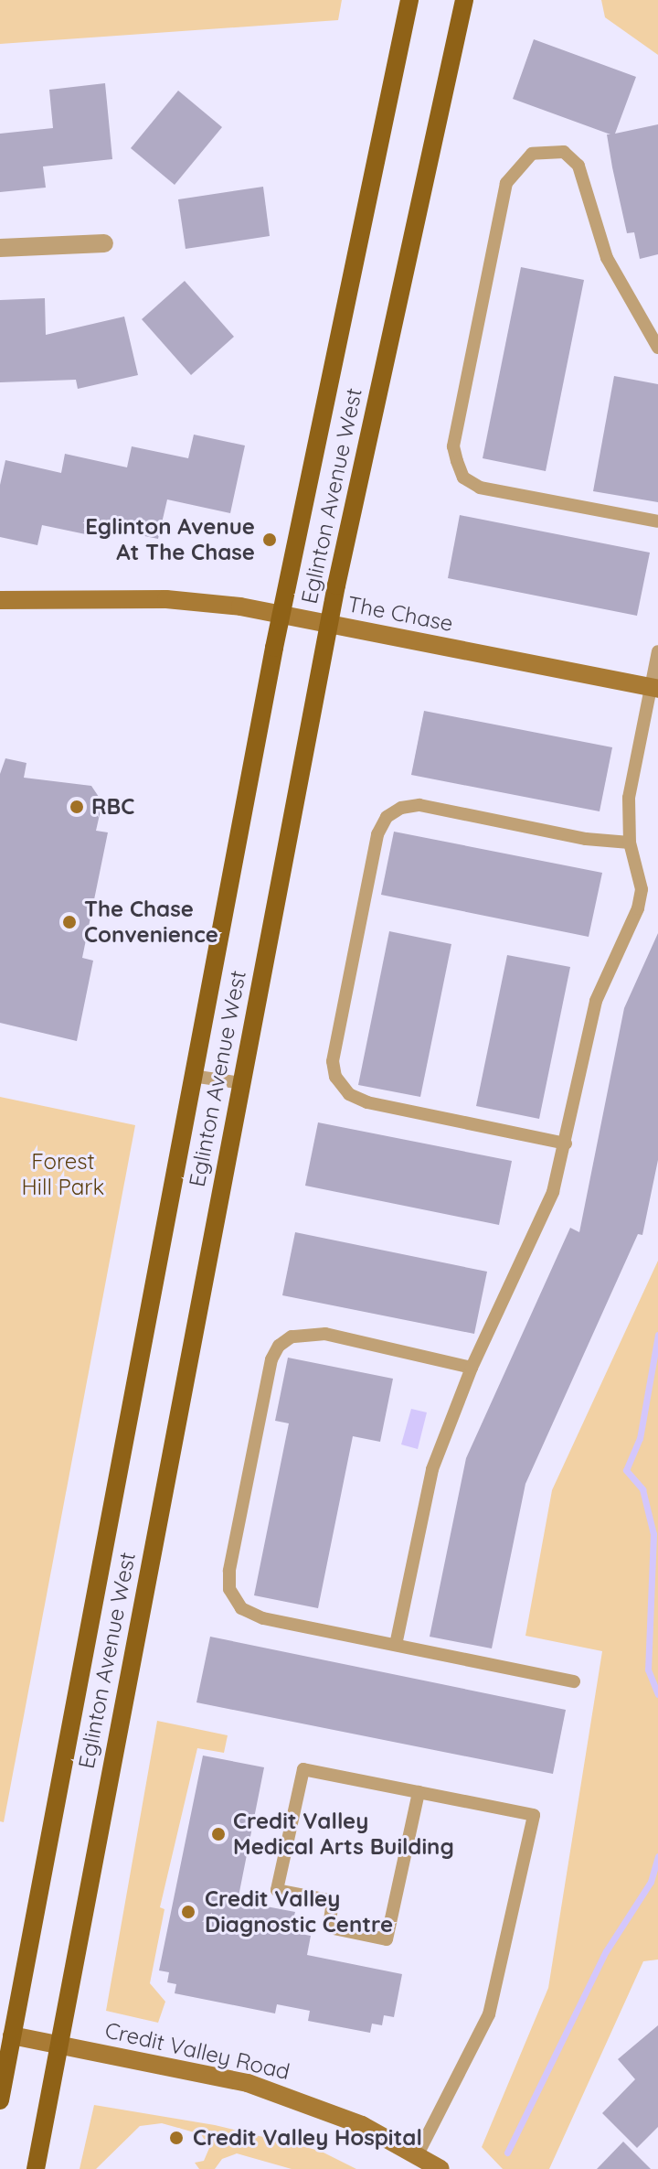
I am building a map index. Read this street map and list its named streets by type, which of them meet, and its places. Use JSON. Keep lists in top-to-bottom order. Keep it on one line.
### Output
{"streets":{"main road":["Eglinton Avenue West"],"street":["The Chase","Credit Valley Road"]},"crossings":[["Eglinton Avenue West","The Chase"],["Eglinton Avenue West","Credit Valley Road"]],"parks":["Forest Hill Park"],"places":["Eglinton Avenue At The Chase","RBC","The Chase Convenience","Credit Valley Medical Arts Building","Credit Valley Diagnostic Centre","Credit Valley Hospital"]}
